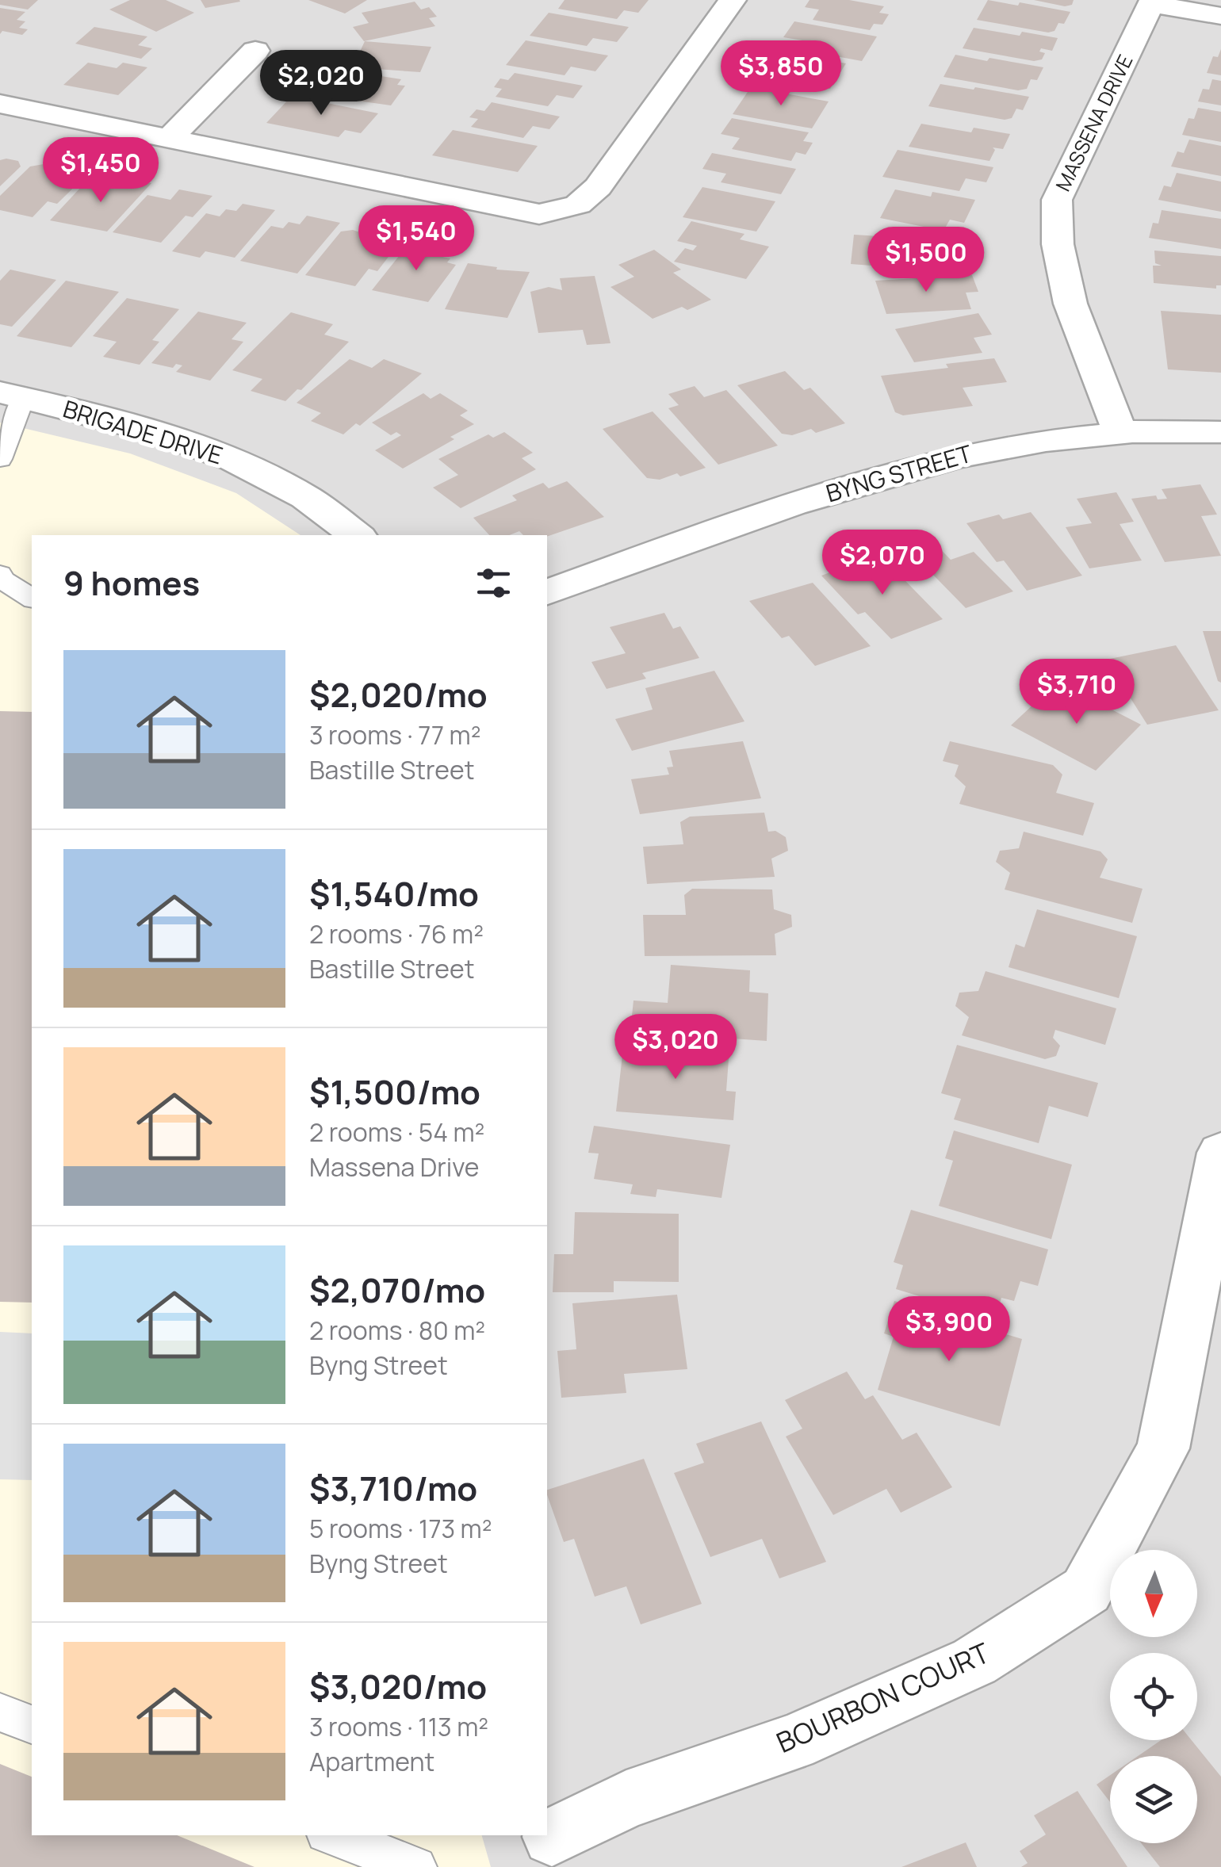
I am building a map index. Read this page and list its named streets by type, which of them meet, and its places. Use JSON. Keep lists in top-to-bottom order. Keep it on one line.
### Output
{"streets":{"street":["MASSENA DRIVE","BRIGADE DRIVE","BYNG STREET","BOURBON COURT"]},"crossings":[["MASSENA DRIVE","BYNG STREET"]],"north":"bottom","page":{"price":["$3,850","$2,020","$1,450","$1,540","$1,500","$2,070","$3,710","$3,020","$3,900"],"heading":"9 homes","list":[{"name":"$2,020/mo","note":"3 rooms · 77 m² · Bastille Street"},{"name":"$1,540/mo","note":"2 rooms · 76 m² · Bastille Street"},{"name":"$1,500/mo","note":"2 rooms · 54 m² · Massena Drive"},{"name":"$2,070/mo","note":"2 rooms · 80 m² · Byng Street"},{"name":"$3,710/mo","note":"5 rooms · 173 m² · Byng Street"},{"name":"$3,020/mo","note":"3 rooms · 113 m² · Apartment"}]}}
